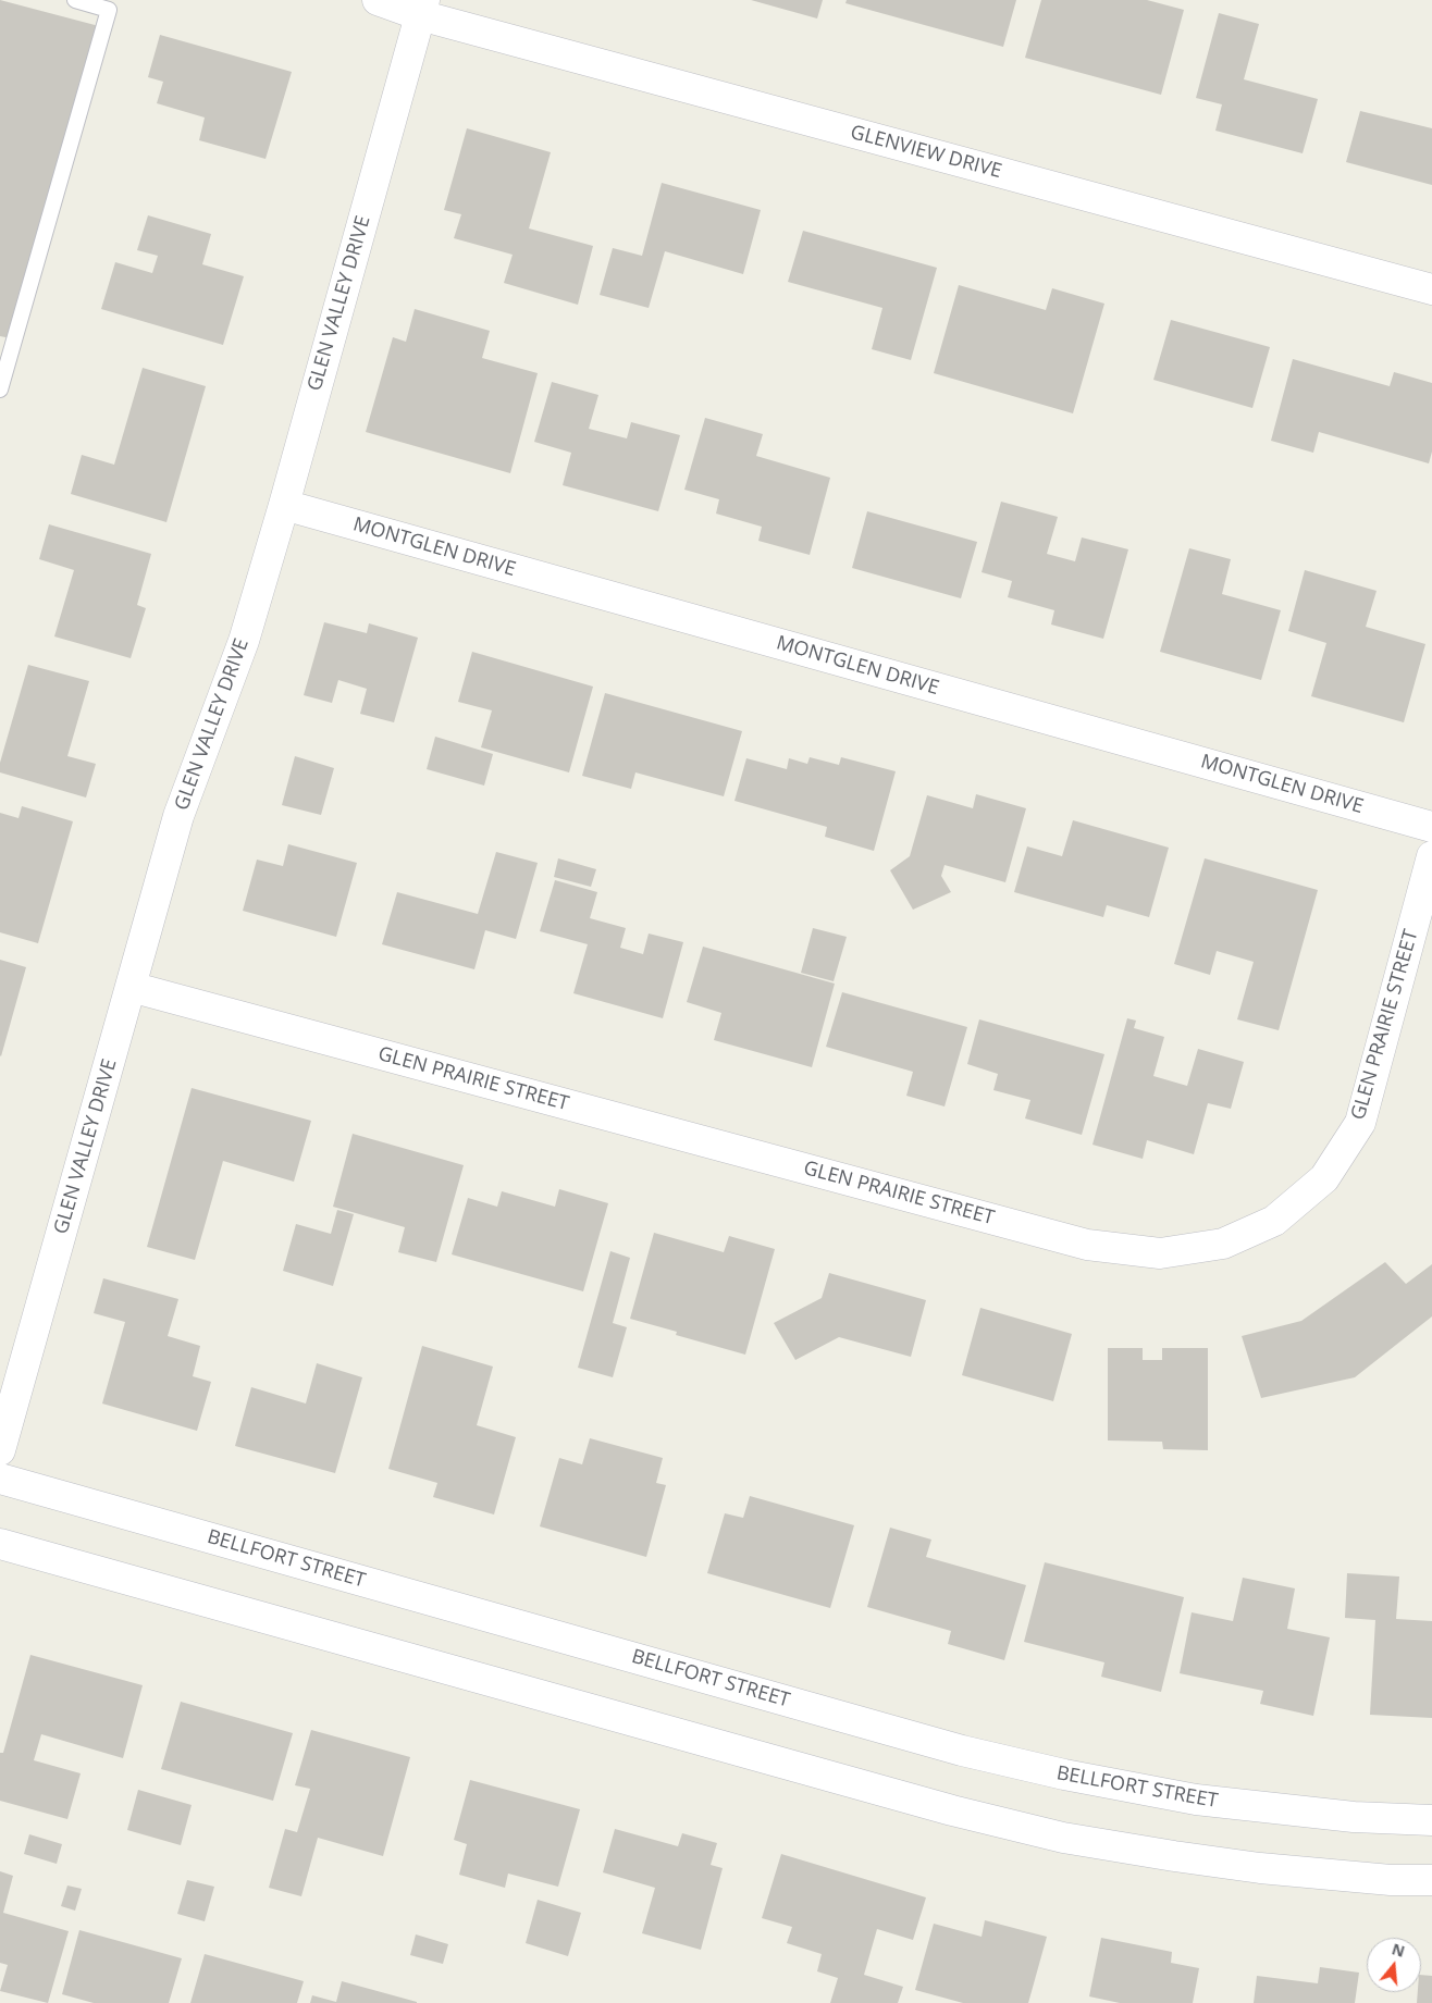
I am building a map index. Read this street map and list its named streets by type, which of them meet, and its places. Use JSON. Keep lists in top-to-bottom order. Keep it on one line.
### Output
{"streets":{"street":["GLENVIEW DRIVE","GLEN VALLEY DRIVE","MONTGLEN DRIVE","GLEN PRAIRIE STREET","BELLFORT STREET"]},"crossings":[["GLENVIEW DRIVE","GLEN VALLEY DRIVE"],["GLEN VALLEY DRIVE","MONTGLEN DRIVE"],["GLEN VALLEY DRIVE","GLEN PRAIRIE STREET"]],"north":"top"}
